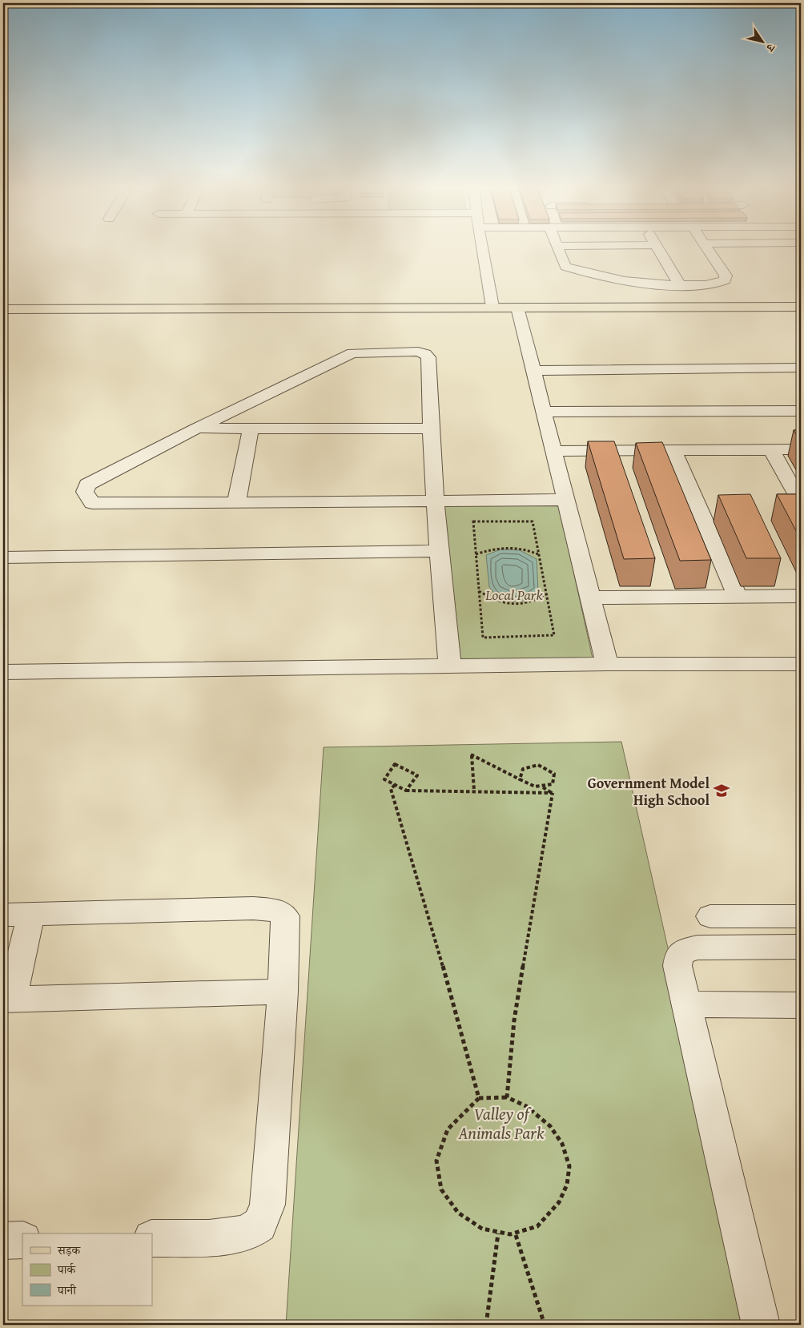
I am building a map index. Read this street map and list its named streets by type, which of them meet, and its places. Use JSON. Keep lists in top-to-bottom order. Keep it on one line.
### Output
{"parks":["Local Park","Valley of Animals Park"],"places":{"school or university":["Government Model High School"]},"legend":["सड़क","पार्क","पानी"],"north":"bottom right"}
